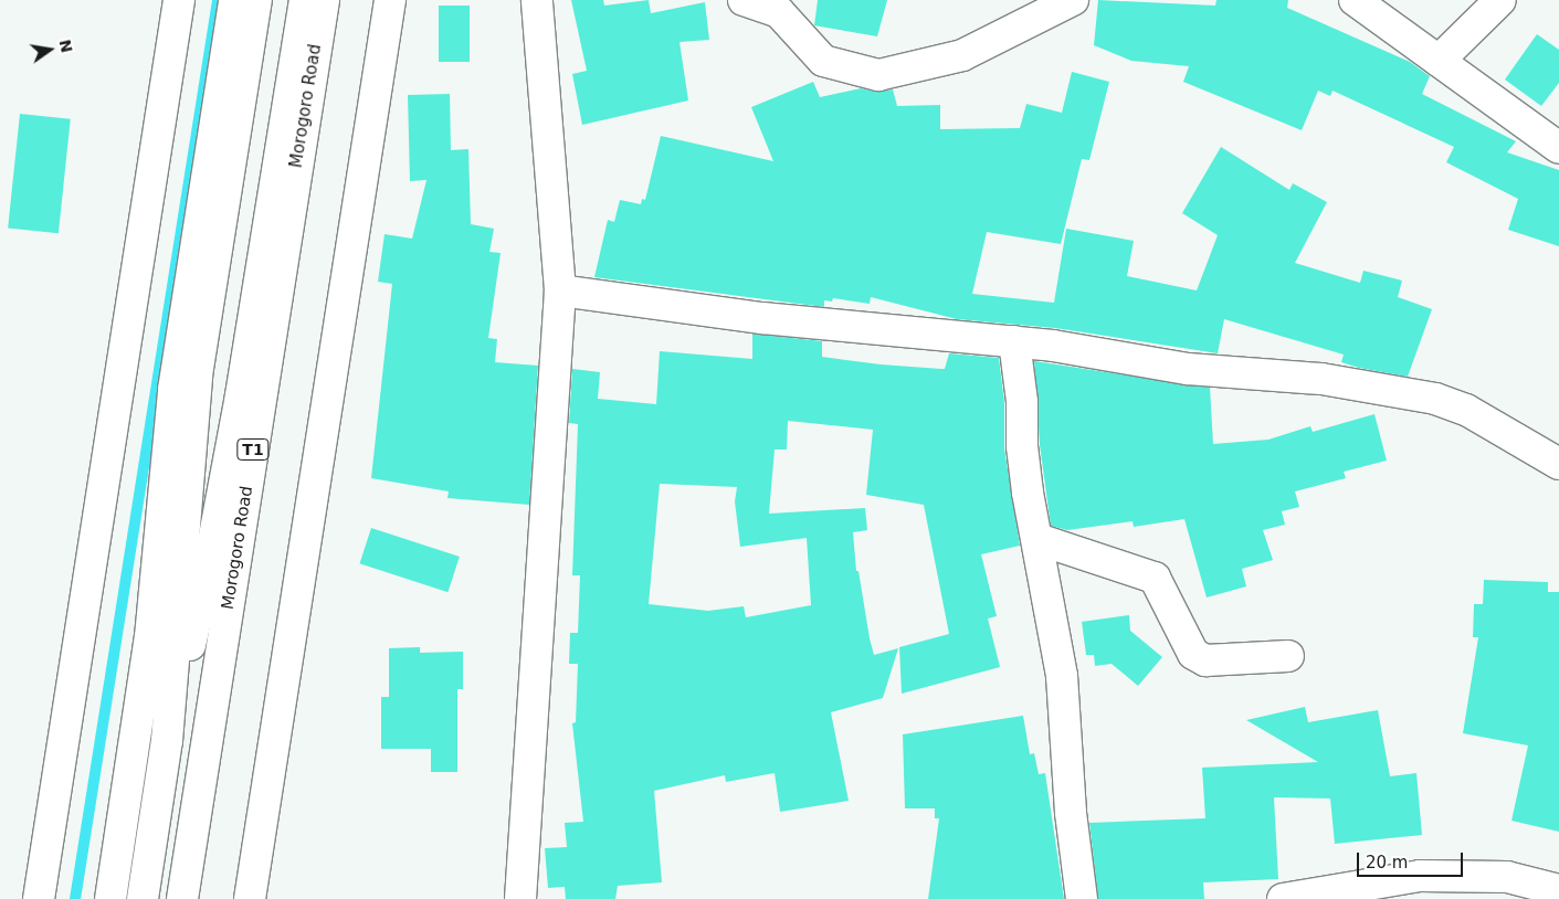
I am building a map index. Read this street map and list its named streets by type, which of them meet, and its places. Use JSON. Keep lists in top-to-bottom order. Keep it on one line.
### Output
{"streets":{"main road":["Morogoro Road","T1"]},"scale_bar":"20 m","north":"right"}
